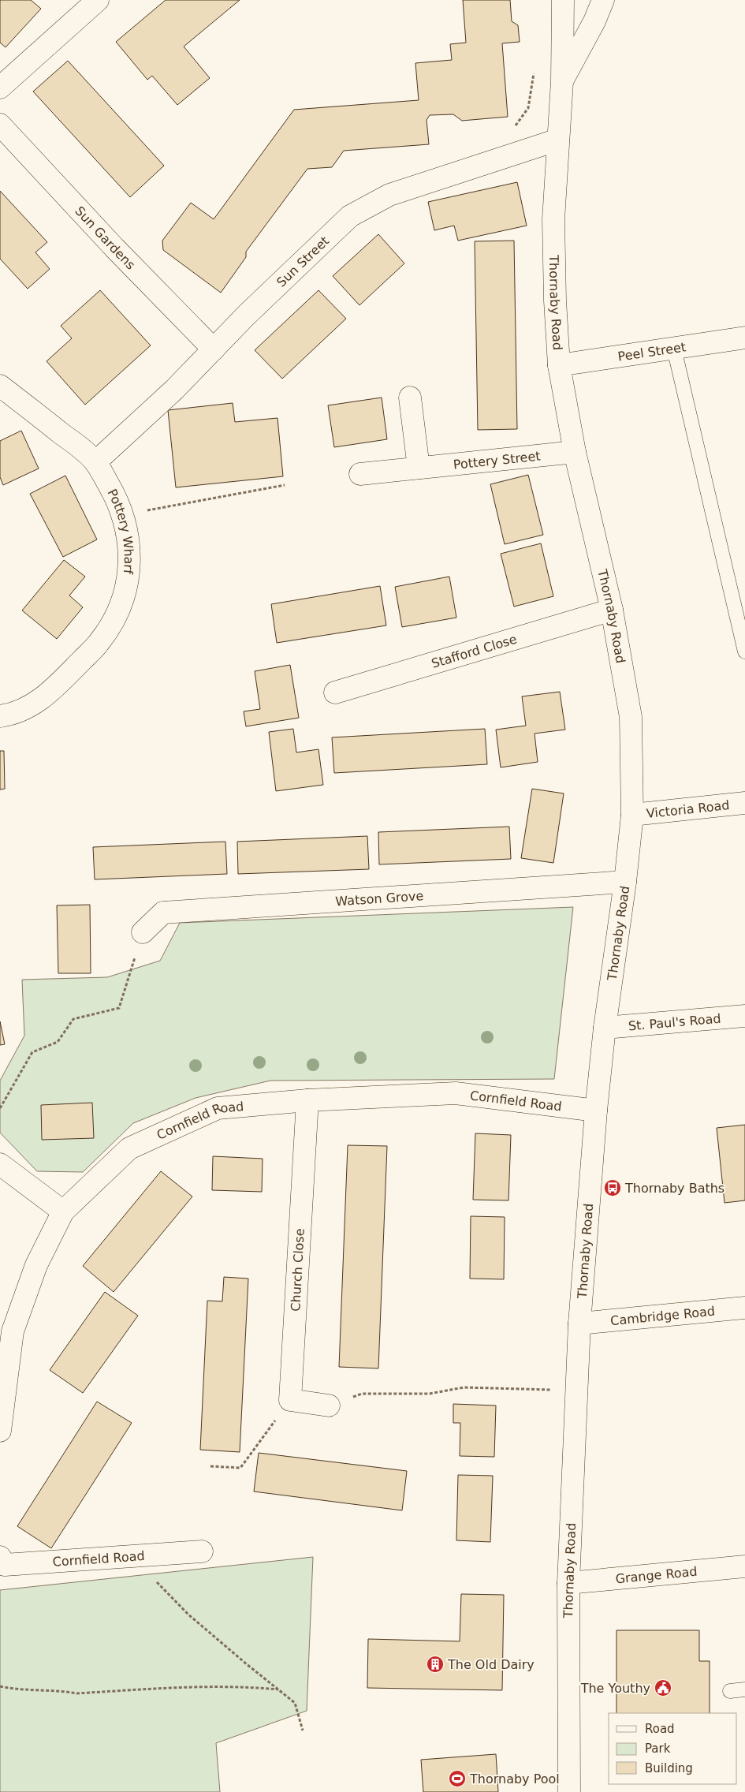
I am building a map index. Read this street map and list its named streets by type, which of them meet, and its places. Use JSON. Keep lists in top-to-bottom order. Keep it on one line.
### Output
{"streets":{"street":["Sun Gardens","Sun Street","Thornaby Road","Peel Street","Pottery Street","Pottery Wharf","Stafford Close","Victoria Road","Watson Grove","St. Paul's Road","Cornfield Road","Church Close","Cambridge Road","Grange Road"]},"crossings":[["Sun Gardens","Sun Street"],["Sun Street","Thornaby Road"],["Sun Street","Pottery Wharf"],["Thornaby Road","Peel Street"],["Thornaby Road","Pottery Street"],["Thornaby Road","Stafford Close"],["Thornaby Road","Victoria Road"],["Thornaby Road","Watson Grove"],["Thornaby Road","St. Paul's Road"],["Thornaby Road","Cornfield Road"],["Thornaby Road","Cambridge Road"],["Thornaby Road","Grange Road"],["Cornfield Road","Church Close"]],"places":{"bus stop":["Thornaby Baths"],"building":["The Old Dairy"],"public building":["The Youthy"],"sports":["Thornaby Pool"]},"legend":["Road","Park","Building"]}
